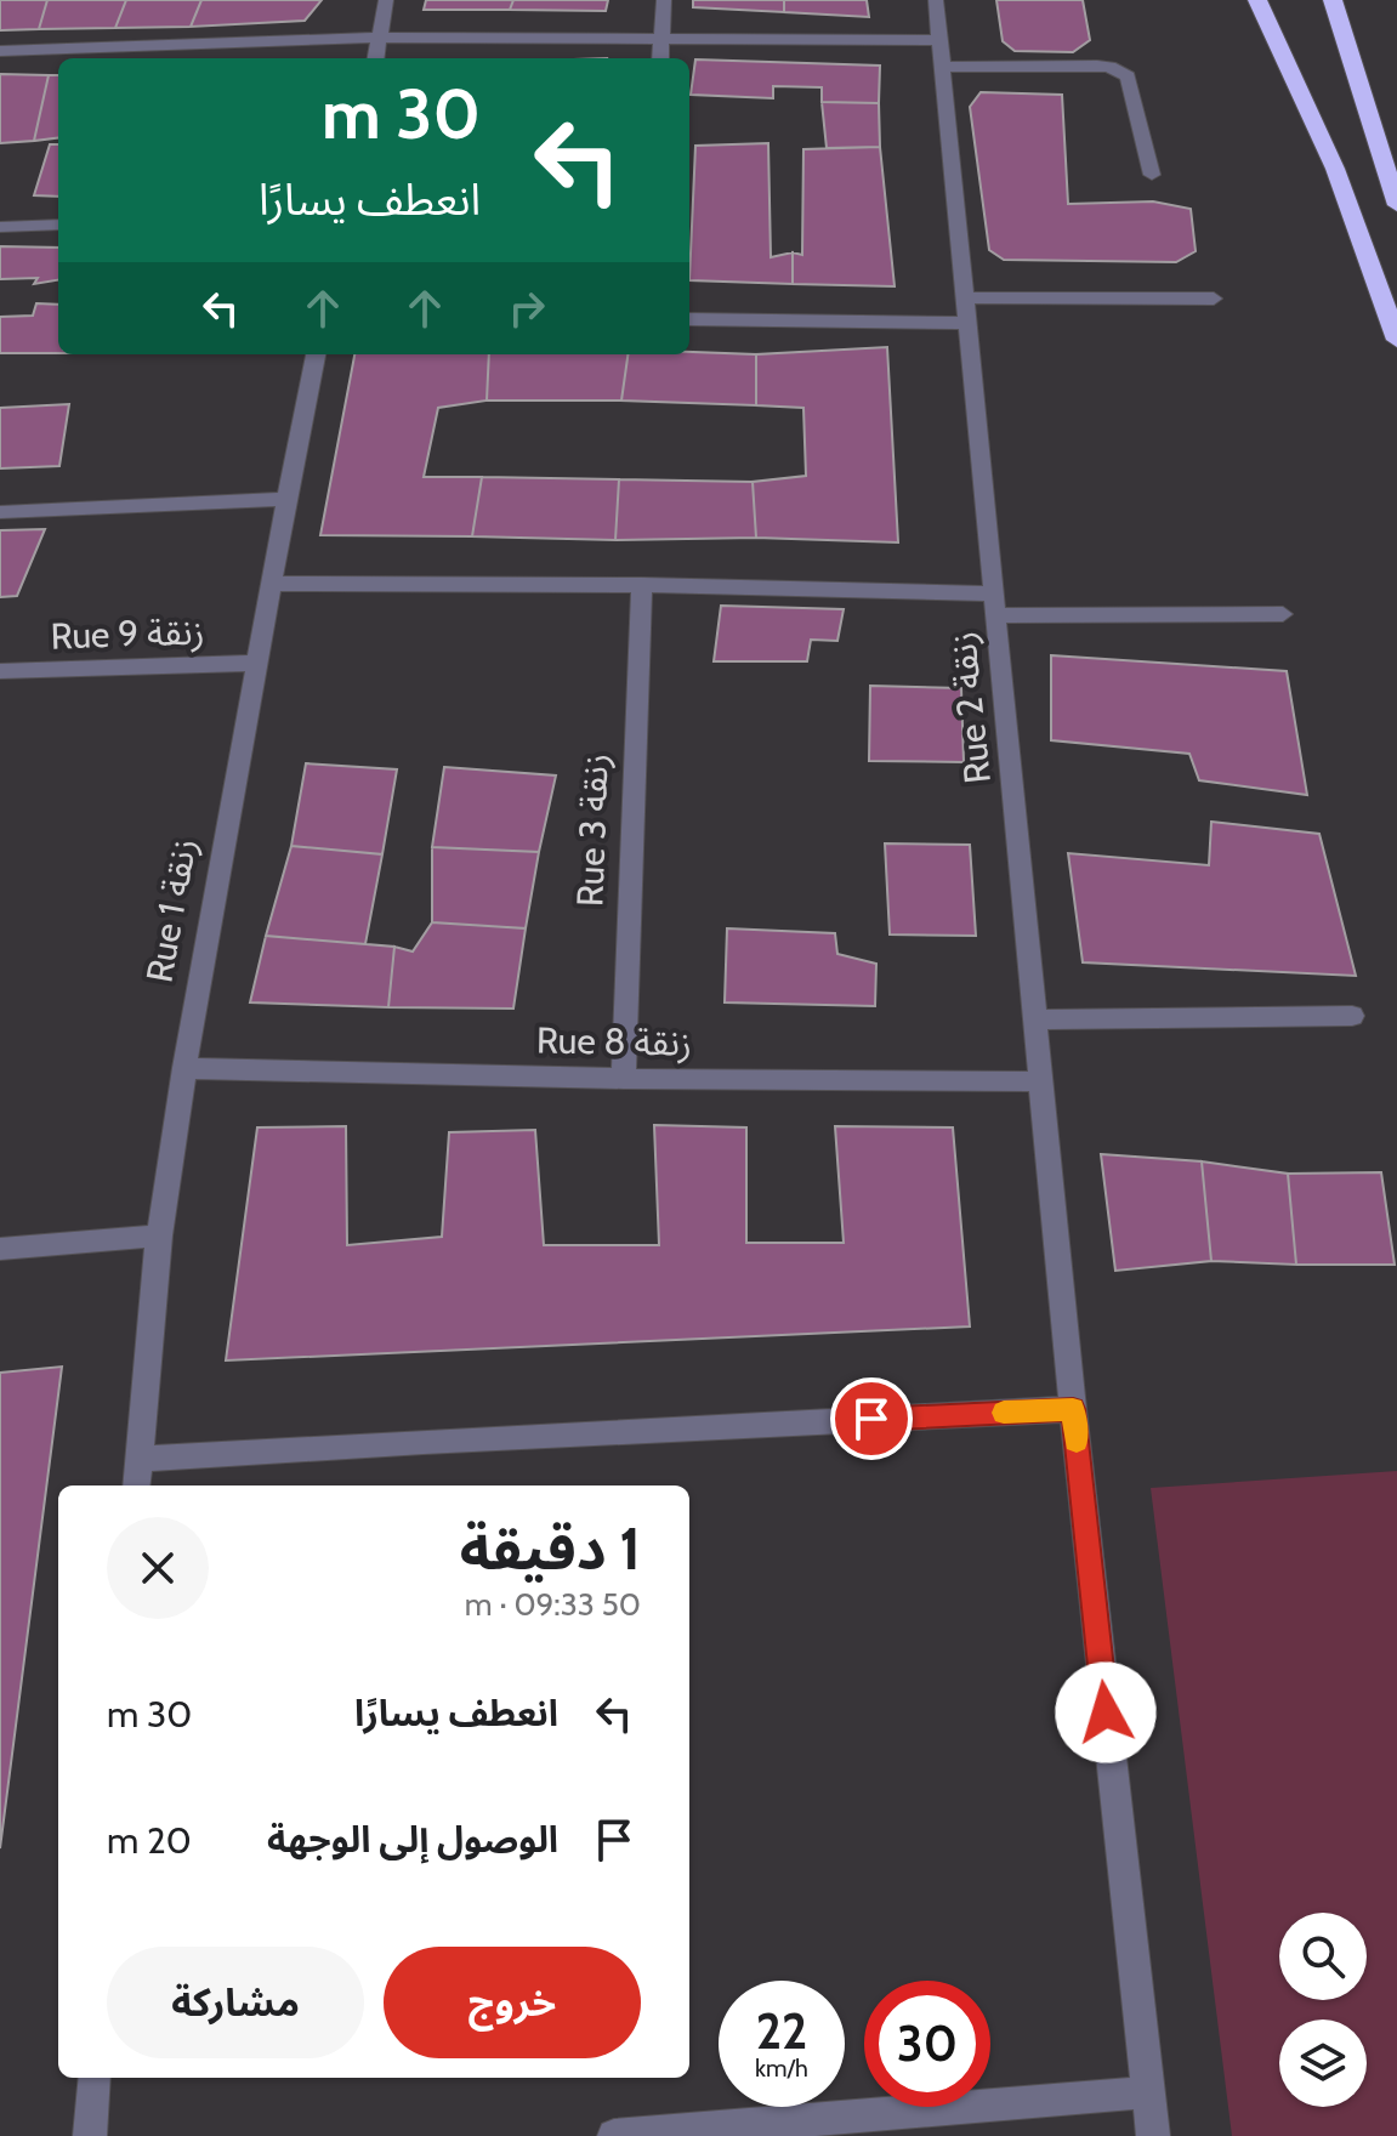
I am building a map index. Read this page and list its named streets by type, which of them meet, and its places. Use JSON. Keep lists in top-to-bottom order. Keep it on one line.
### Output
{"streets":{"street":["Rue 9 زنقة","Rue 2 زنقة","Rue 3 زنقة","Rue 1 زنقة","Rue 8 زنقة"]},"crossings":[["Rue 9 زنقة","Rue 1 زنقة"],["Rue 2 زنقة","Rue 8 زنقة"],["Rue 3 زنقة","Rue 8 زنقة"],["Rue 1 زنقة","Rue 8 زنقة"]],"page":{"turn":["30 m","انعطف يسارًا"],"heading":["1 دقيقة","50 m · 09:33"],"list":[{"name":"انعطف يسارًا","value":"30 m"},{"name":"الوصول إلى الوجهة","value":"20 m"}],"buttons":["خروج","مشاركة"],"speed":"22 km/h","limit":"30"}}
